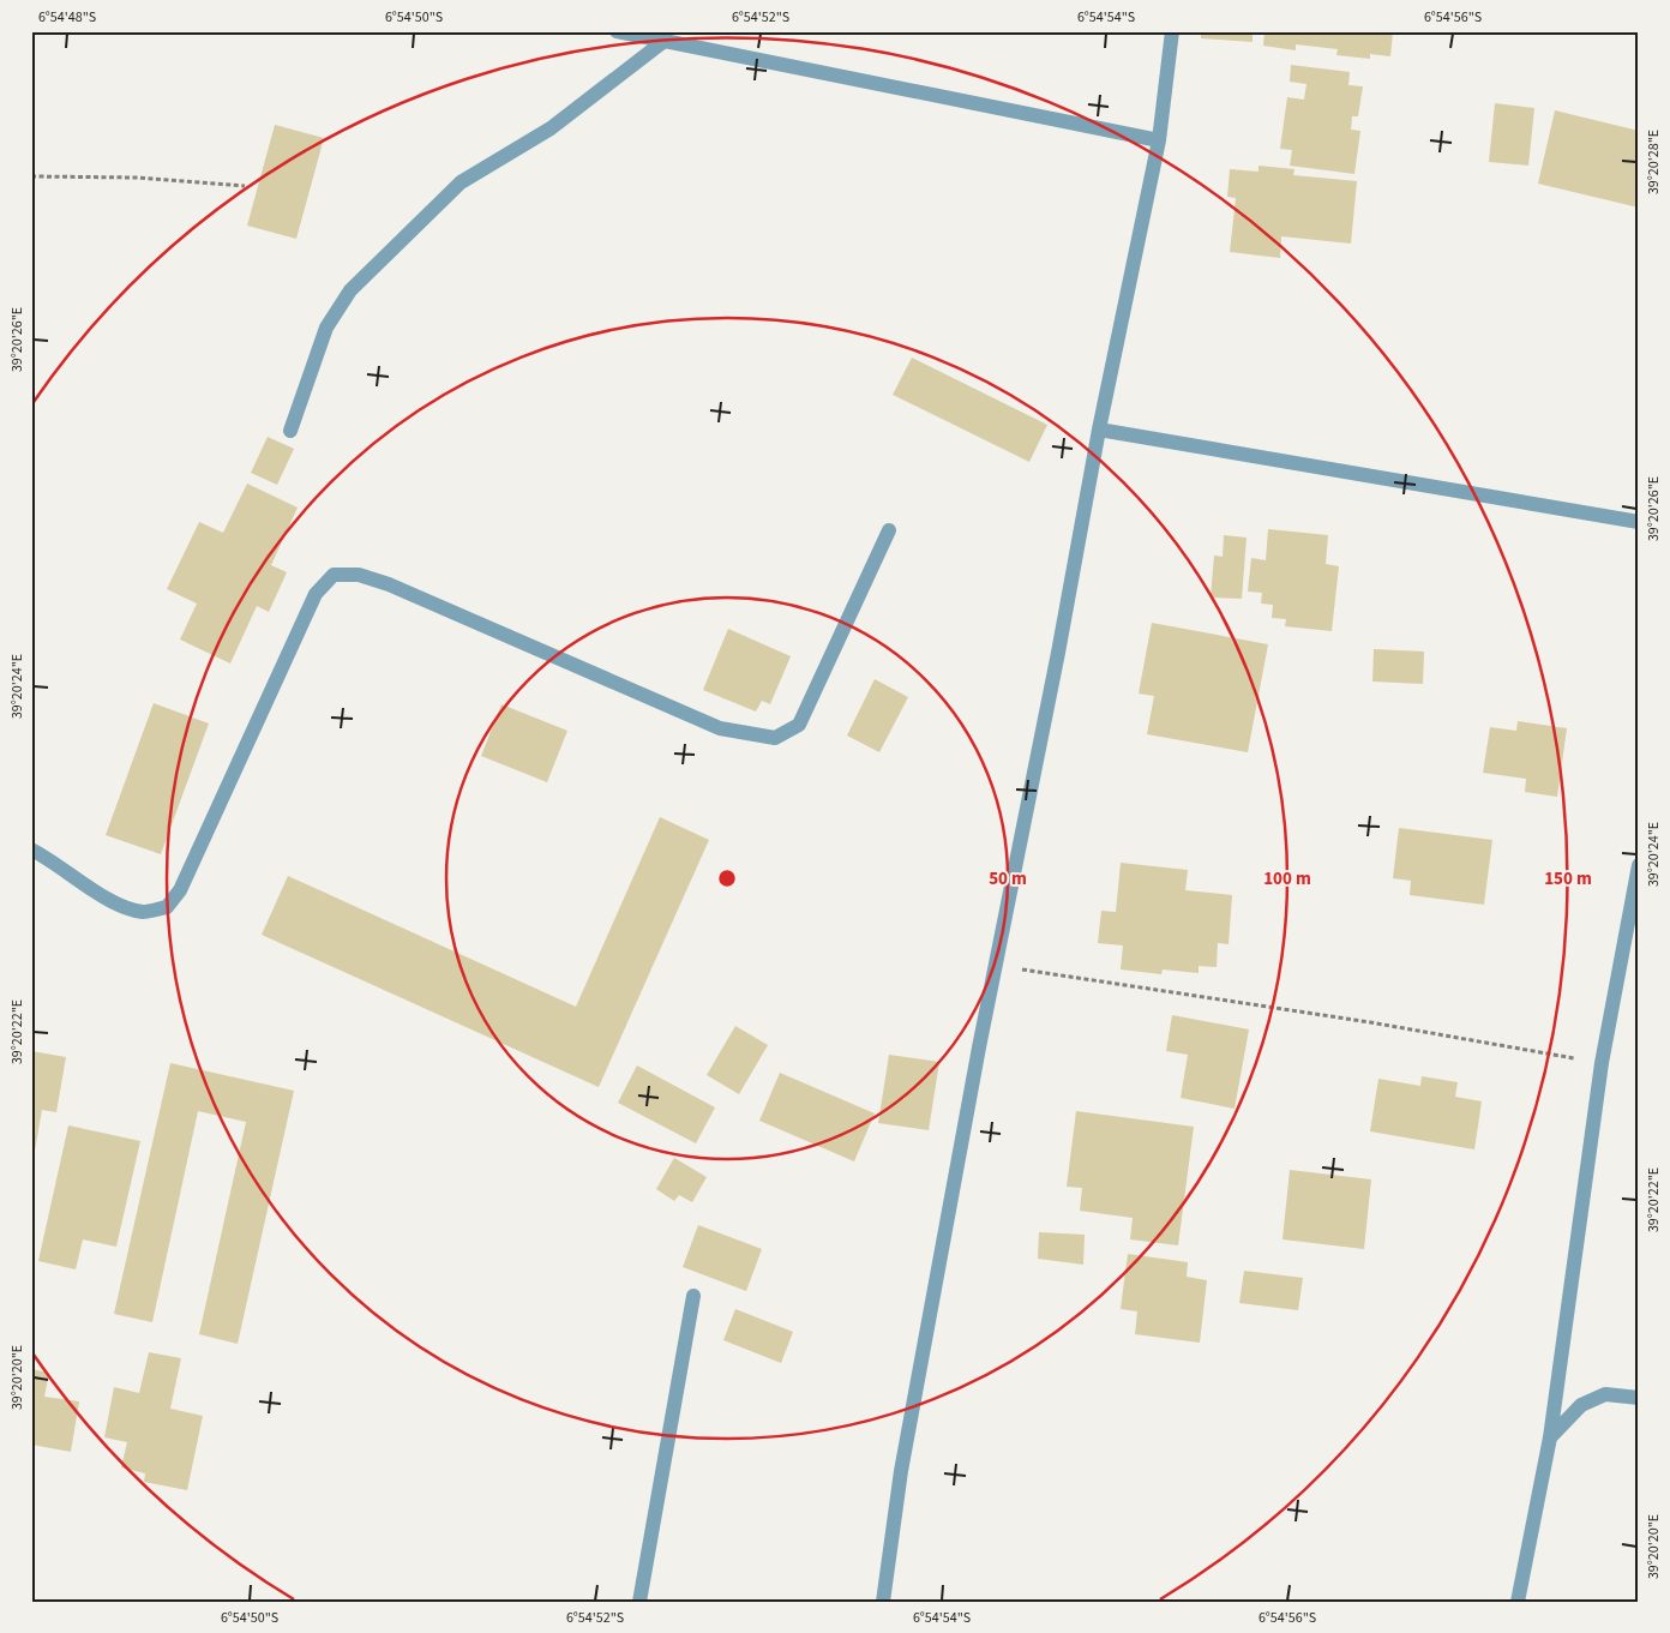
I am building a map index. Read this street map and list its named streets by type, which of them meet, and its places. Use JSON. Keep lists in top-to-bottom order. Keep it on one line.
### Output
{"coordinates":["6°54'48\"S","6°54'50\"S","6°54'52\"S","6°54'54\"S","6°54'56\"S","39°20'28\"E","39°20'26\"E","39°20'24\"E","39°20'22\"E","39°20'20\"E"],"rings":["50 m","100 m","150 m"]}
